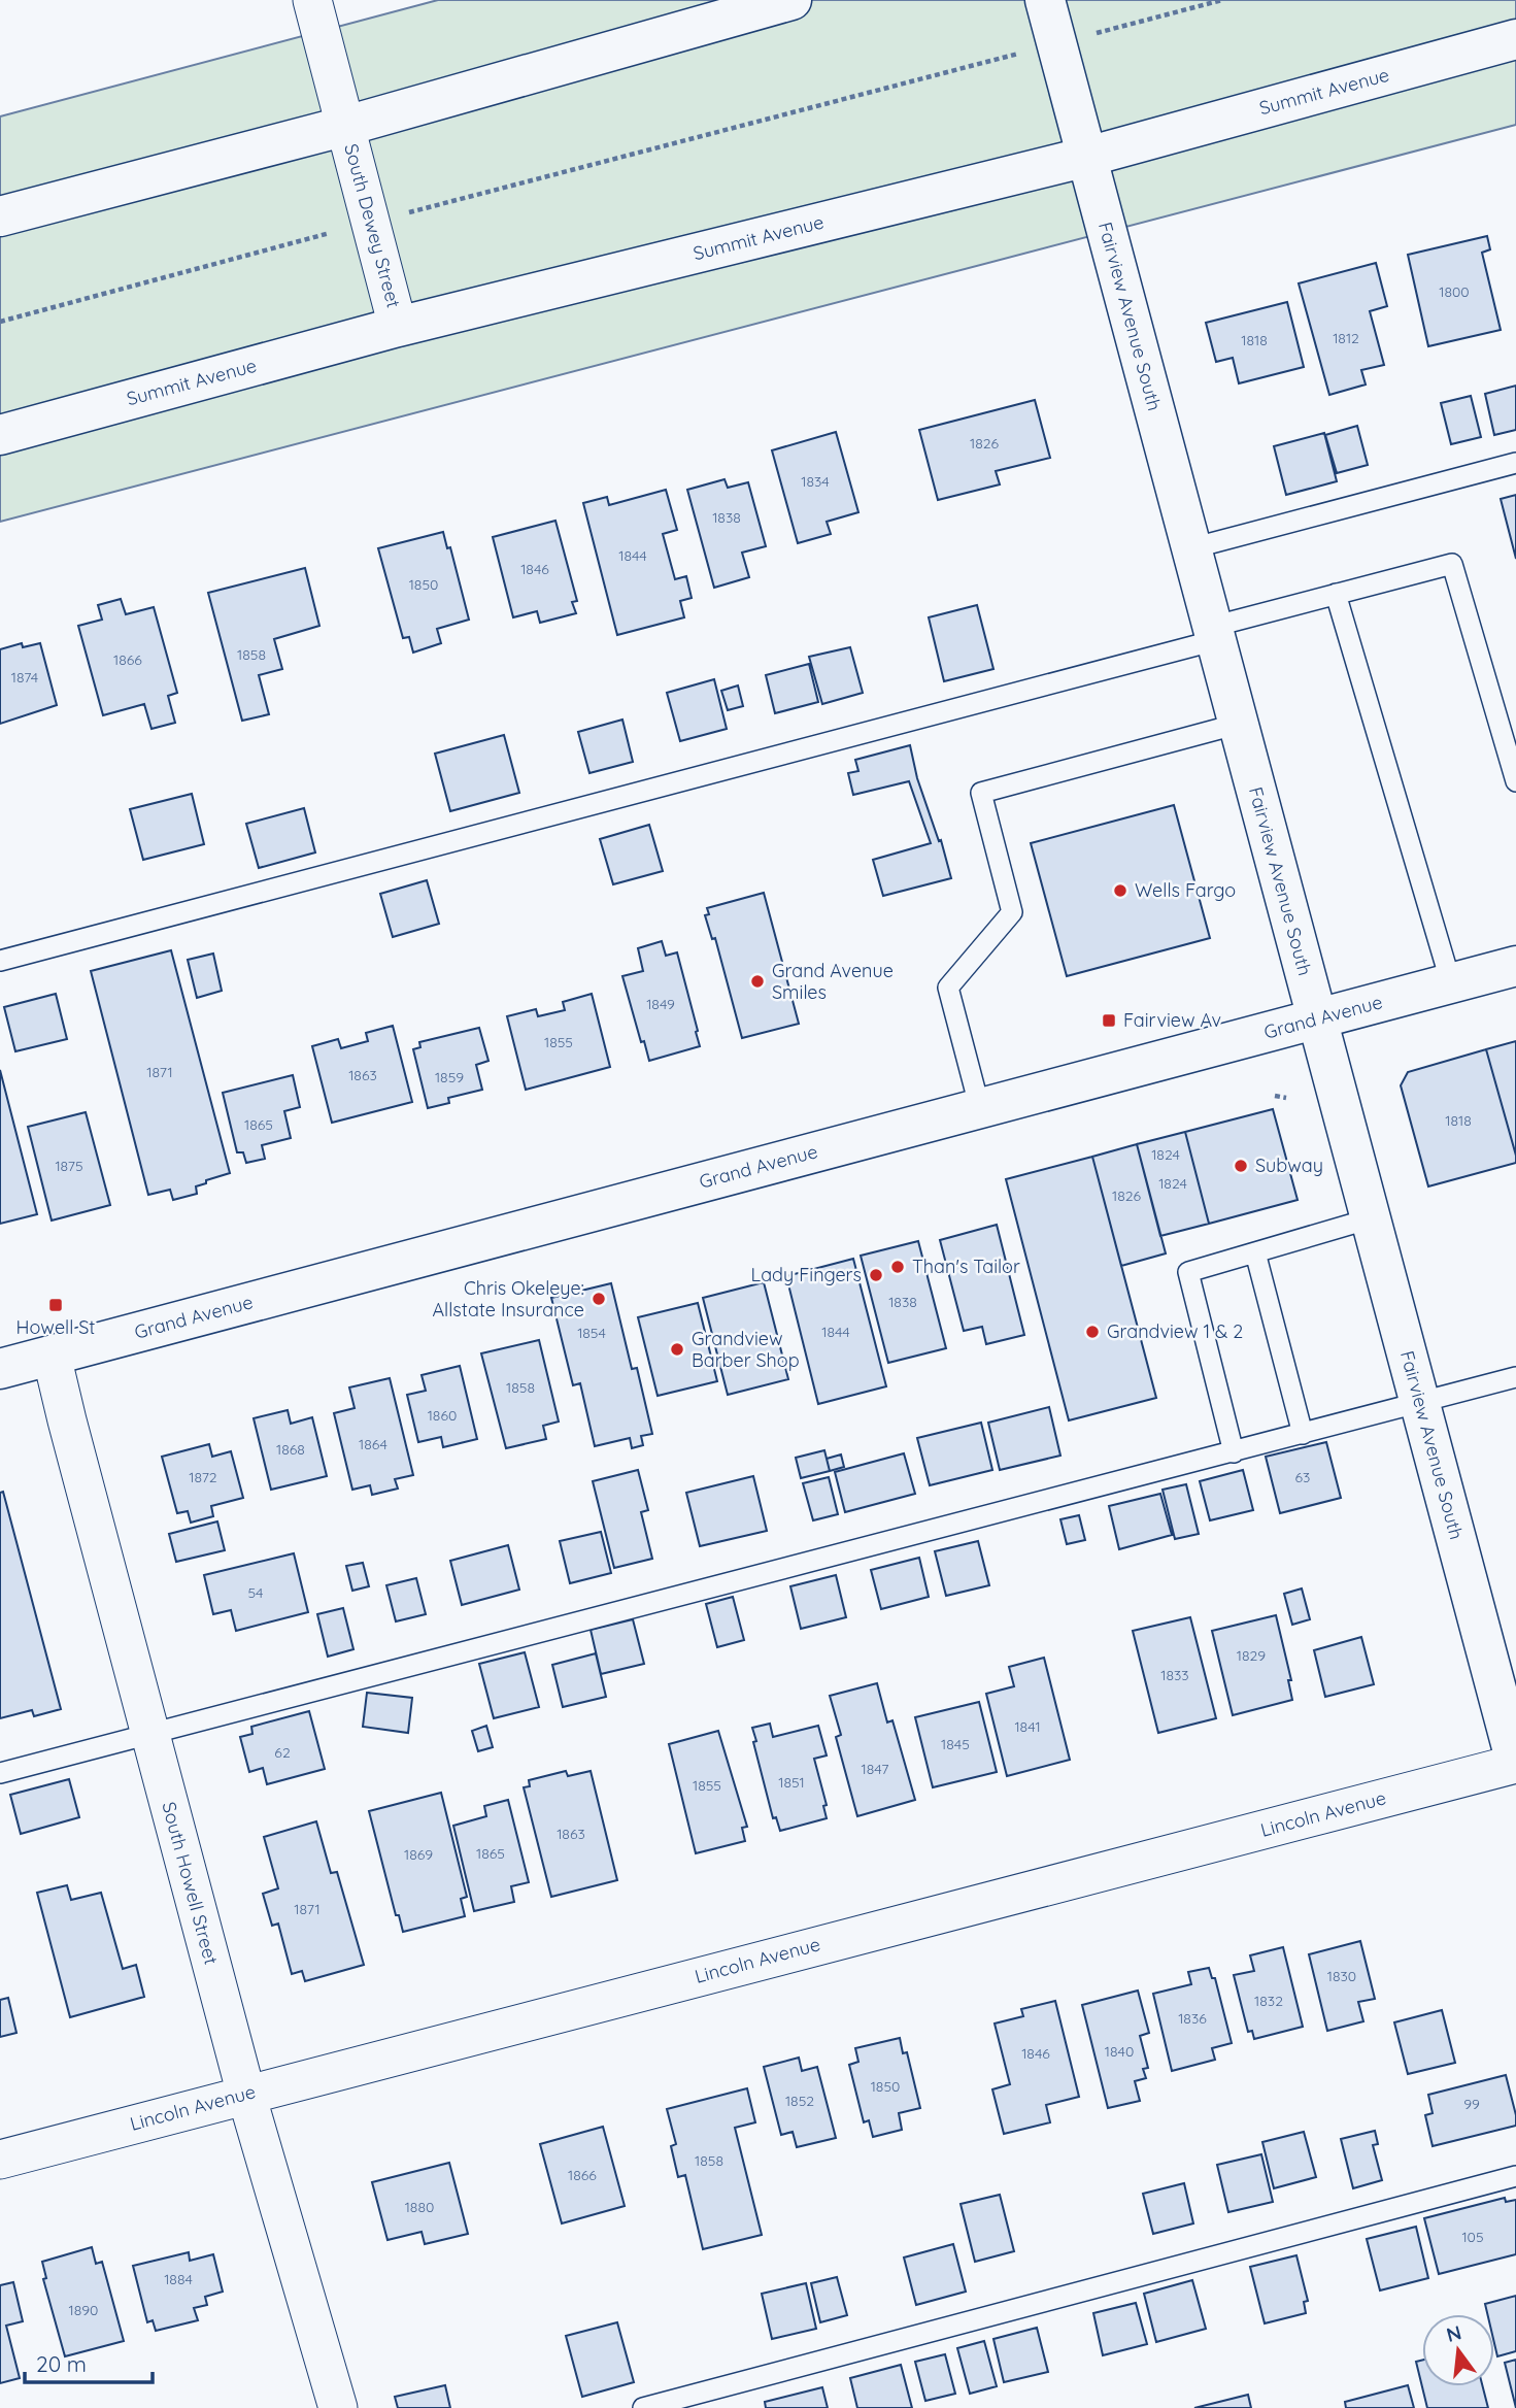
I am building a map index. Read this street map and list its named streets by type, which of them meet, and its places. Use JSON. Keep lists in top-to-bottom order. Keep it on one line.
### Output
{"streets":{"street":["Summit Avenue","South Dewey Street","Fairview Avenue South","Grand Avenue","Lincoln Avenue","South Howell Street"]},"crossings":[["Summit Avenue","South Dewey Street"],["Summit Avenue","Fairview Avenue South"],["Fairview Avenue South","Grand Avenue"],["Fairview Avenue South","Lincoln Avenue"],["Grand Avenue","South Howell Street"],["Lincoln Avenue","South Howell Street"]],"places":{"other":["Wells Fargo","Grand Avenue Smiles","Subway","Than's Tailor","Lady Fingers","Chris Okeleye: Allstate Insurance","Grandview 1 & 2","Grandview Barber Shop"],"transit":["Fairview Av","Howell St"]},"house_numbers":["1800","1812","1818","1826","1834","1838","1844","1846","1850","1858","1866","1874","1849","1855","1871","1863","1859","1818","1865","1824","1875","1824","1826","1838","1844","1854","1858","1860","1864","1868","1872","63","54","1829","1833","1841","1845","62","1847","1851","1855","1863","1865","1869","1871","1830","1832","1836","1840","1846","1850","1852","99","1858","1866","1880","105","1884","1890"],"scale_bar":"20 m","north":"top"}
